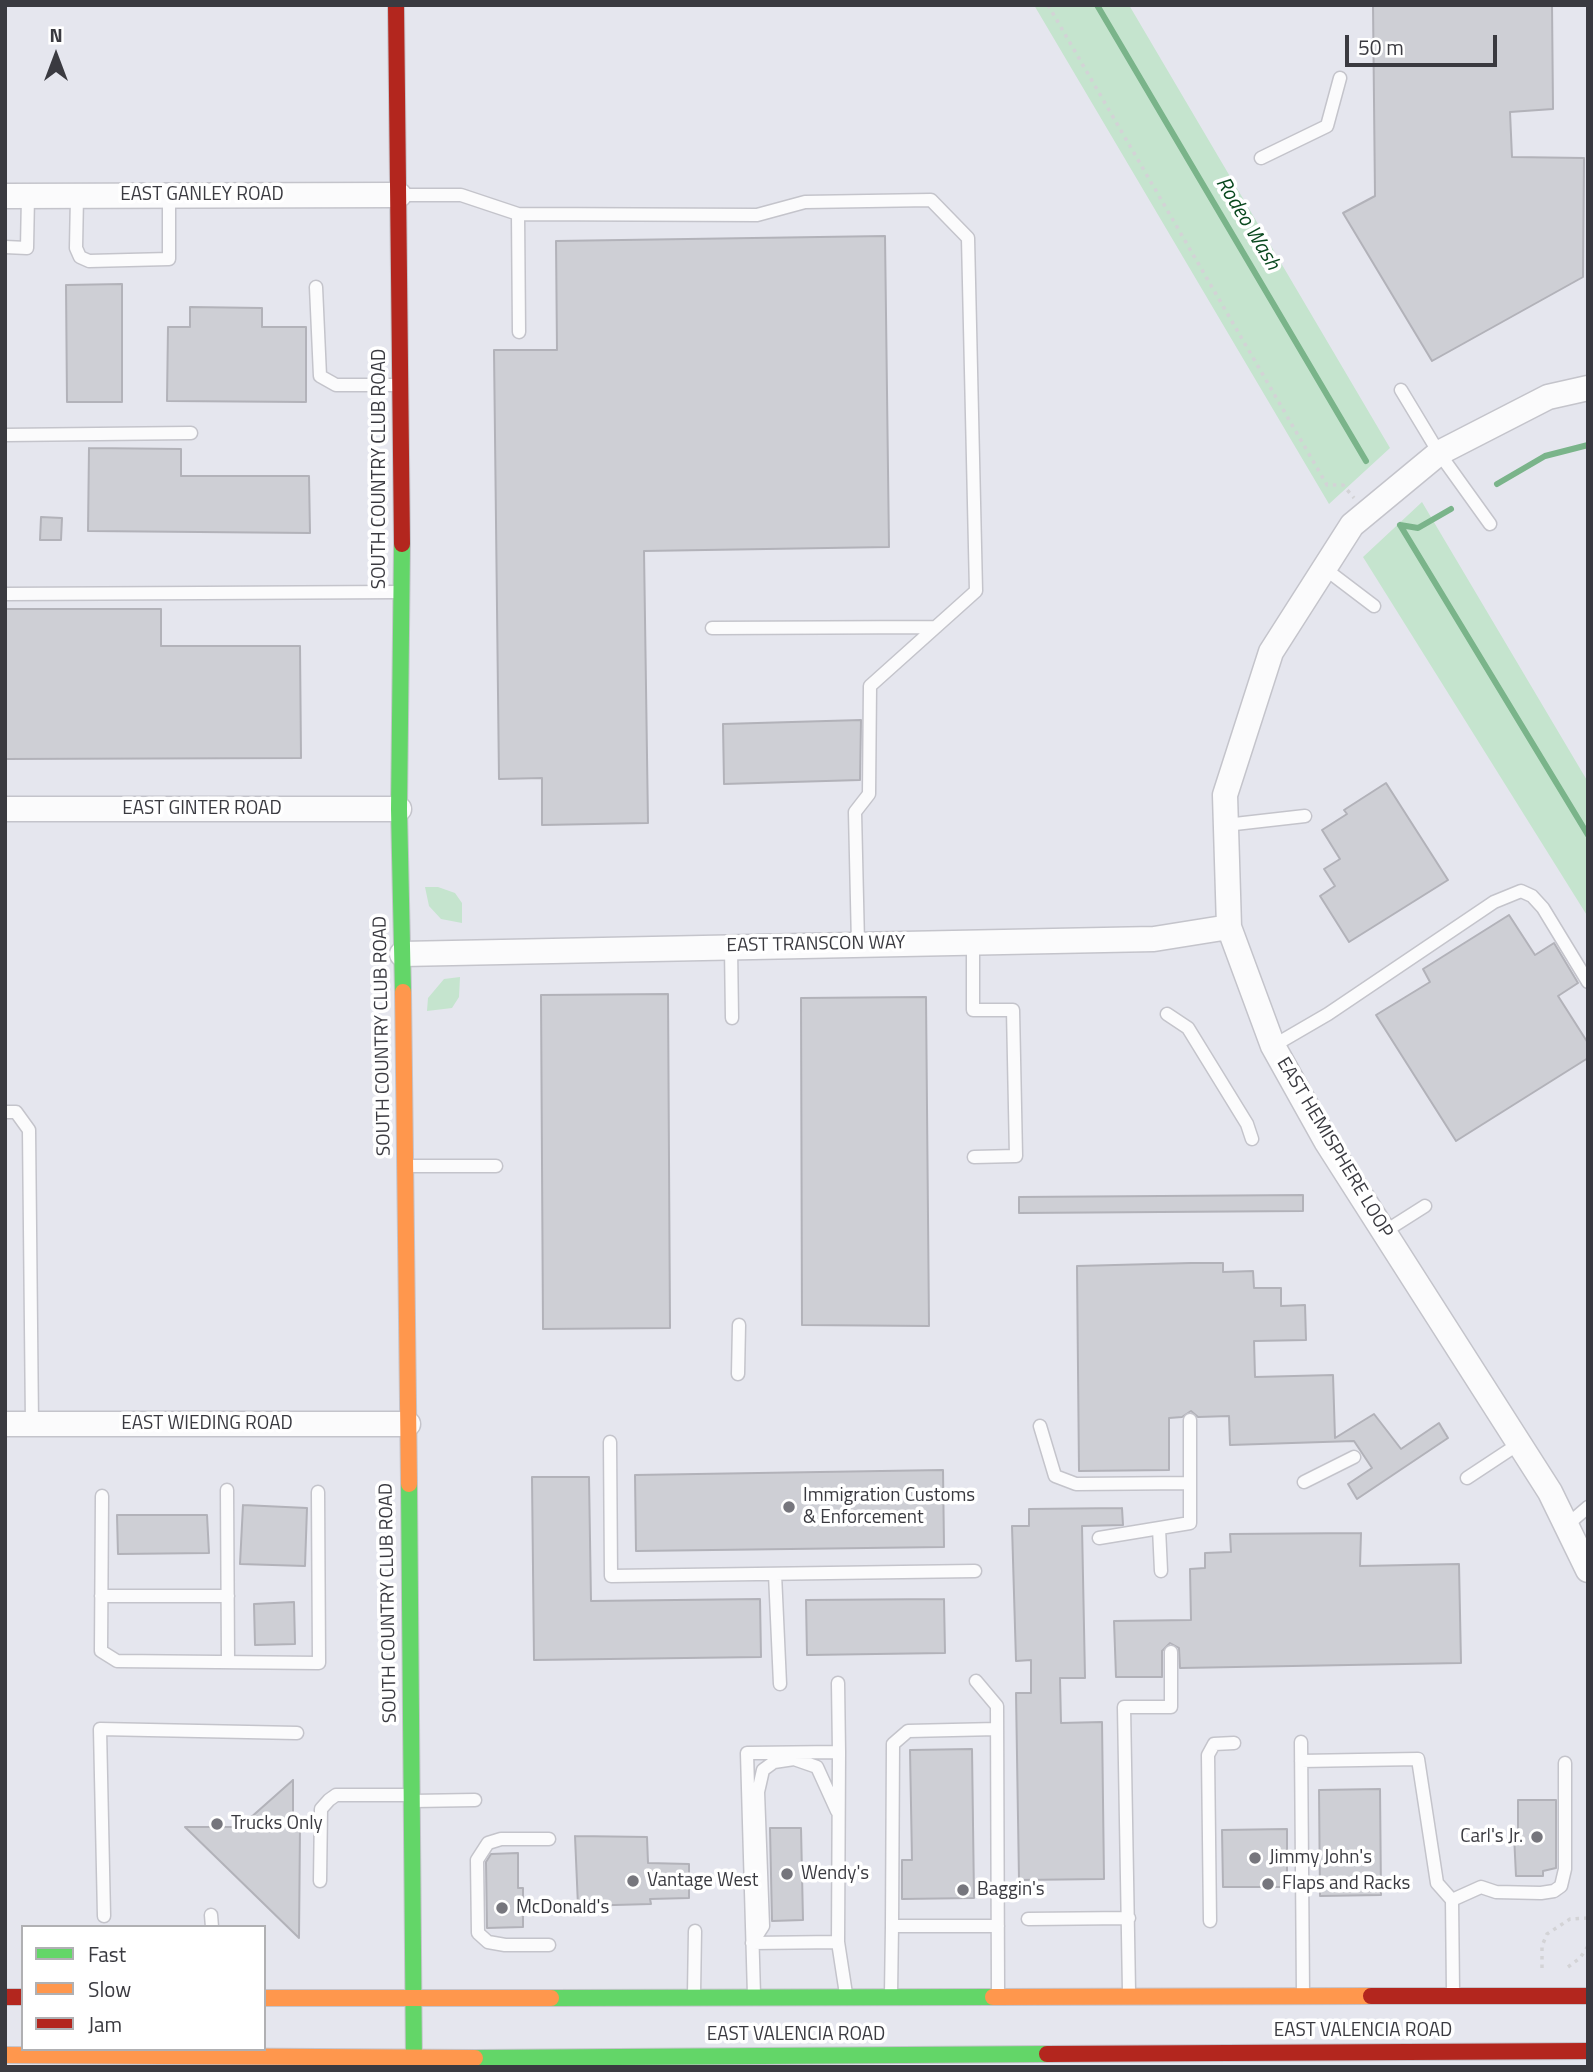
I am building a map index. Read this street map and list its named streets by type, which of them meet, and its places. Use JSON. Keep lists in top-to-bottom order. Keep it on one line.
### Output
{"streets":{"main road":["SOUTH COUNTRY CLUB ROAD","EAST VALENCIA ROAD"],"street":["EAST GANLEY ROAD","EAST GINTER ROAD","EAST TRANSCON WAY","EAST HEMISPHERE LOOP","EAST WIEDING ROAD"]},"crossings":[["EAST GANLEY ROAD","SOUTH COUNTRY CLUB ROAD"],["SOUTH COUNTRY CLUB ROAD","EAST GINTER ROAD"],["SOUTH COUNTRY CLUB ROAD","EAST TRANSCON WAY"],["SOUTH COUNTRY CLUB ROAD","EAST WIEDING ROAD"],["SOUTH COUNTRY CLUB ROAD","EAST VALENCIA ROAD"],["EAST TRANSCON WAY","EAST HEMISPHERE LOOP"]],"water":["Rodeo Wash"],"places":["Immigration Customs & Enforcement","Trucks Only","Carl's Jr.","Jimmy John's","Wendy's","Vantage West","Flaps and Racks","Baggin's","McDonald's"],"legend":["Fast","Slow","Jam"],"scale_bar":"50 m","north":"top"}
